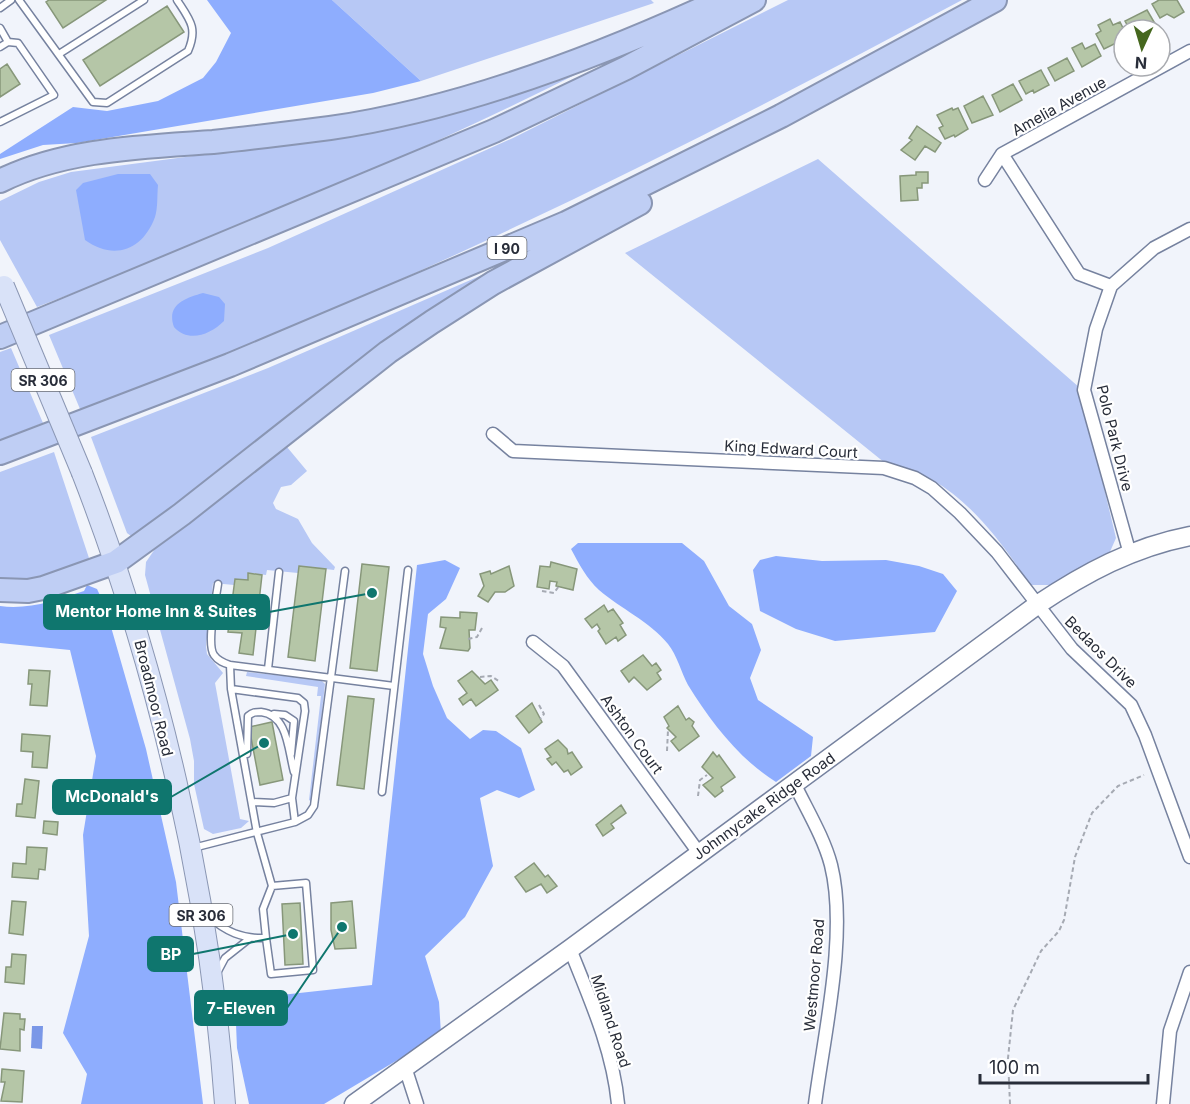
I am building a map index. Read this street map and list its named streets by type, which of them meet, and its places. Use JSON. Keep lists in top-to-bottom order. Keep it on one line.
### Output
{"streets":{"highway":["I 90"],"main road":["SR 306","Broadmoor Road","Johnnycake Ridge Road"],"street":["Amelia Avenue","Polo Park Drive","King Edward Court","Bedaos Drive","Ashton Court","Westmoor Road","Midland Road"]},"crossings":[["Amelia Avenue","Polo Park Drive"],["Polo Park Drive","Johnnycake Ridge Road"],["King Edward Court","Bedaos Drive"],["King Edward Court","Johnnycake Ridge Road"],["Bedaos Drive","Johnnycake Ridge Road"],["Ashton Court","Johnnycake Ridge Road"],["Johnnycake Ridge Road","Westmoor Road"],["Johnnycake Ridge Road","Midland Road"]],"places":["Mentor Home Inn & Suites","McDonald's","7-Eleven","BP"],"scale_bar":"100 m","north":"bottom"}
